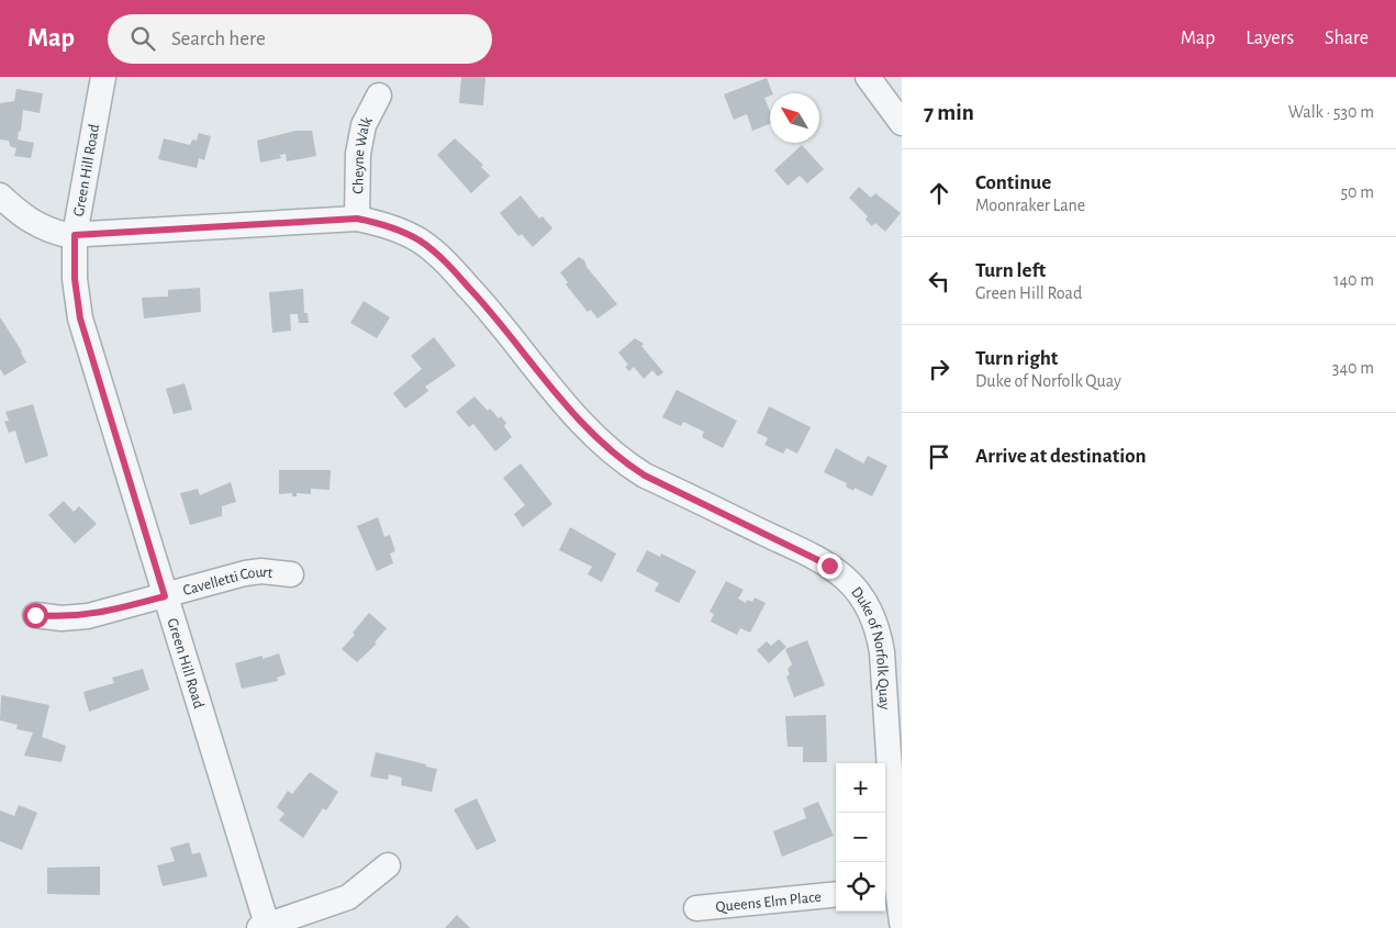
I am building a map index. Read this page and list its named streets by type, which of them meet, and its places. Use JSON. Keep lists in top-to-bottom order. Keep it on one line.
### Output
{"streets":{"street":["Cheyne Walk","Green Hill Road","Cavelletti Court","Duke of Norfolk Quay","Queens Elm Place"]},"crossings":[["Cheyne Walk","Duke of Norfolk Quay"],["Green Hill Road","Cavelletti Court"],["Green Hill Road","Duke of Norfolk Quay"]],"north":"top left","page":{"header":"Map","search":"Search here","nav":["Map","Layers","Share"],"heading":["7 min","Walk · 530 m"],"list":[["Continue","Moonraker Lane","50 m"],["Turn left","Green Hill Road","140 m"],["Turn right","Duke of Norfolk Quay","340 m"],"Arrive at destination"],"map_buttons":["+","−"]}}
